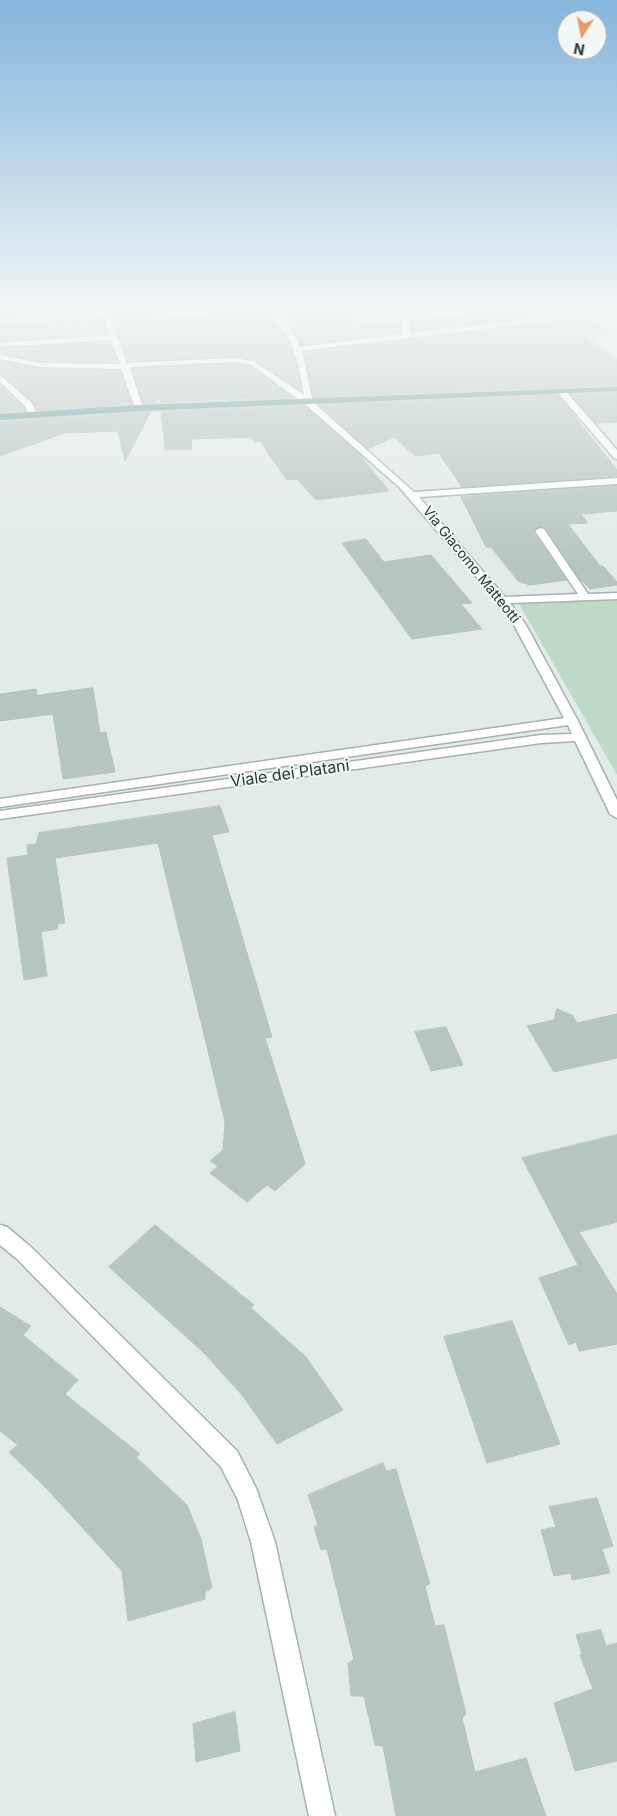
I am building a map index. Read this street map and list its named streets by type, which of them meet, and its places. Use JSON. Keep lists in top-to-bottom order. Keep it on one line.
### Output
{"streets":{"street":["Via Giacomo Matteotti","Viale dei Platani"]},"crossings":[["Via Giacomo Matteotti","Viale dei Platani"]],"north":"bottom"}
